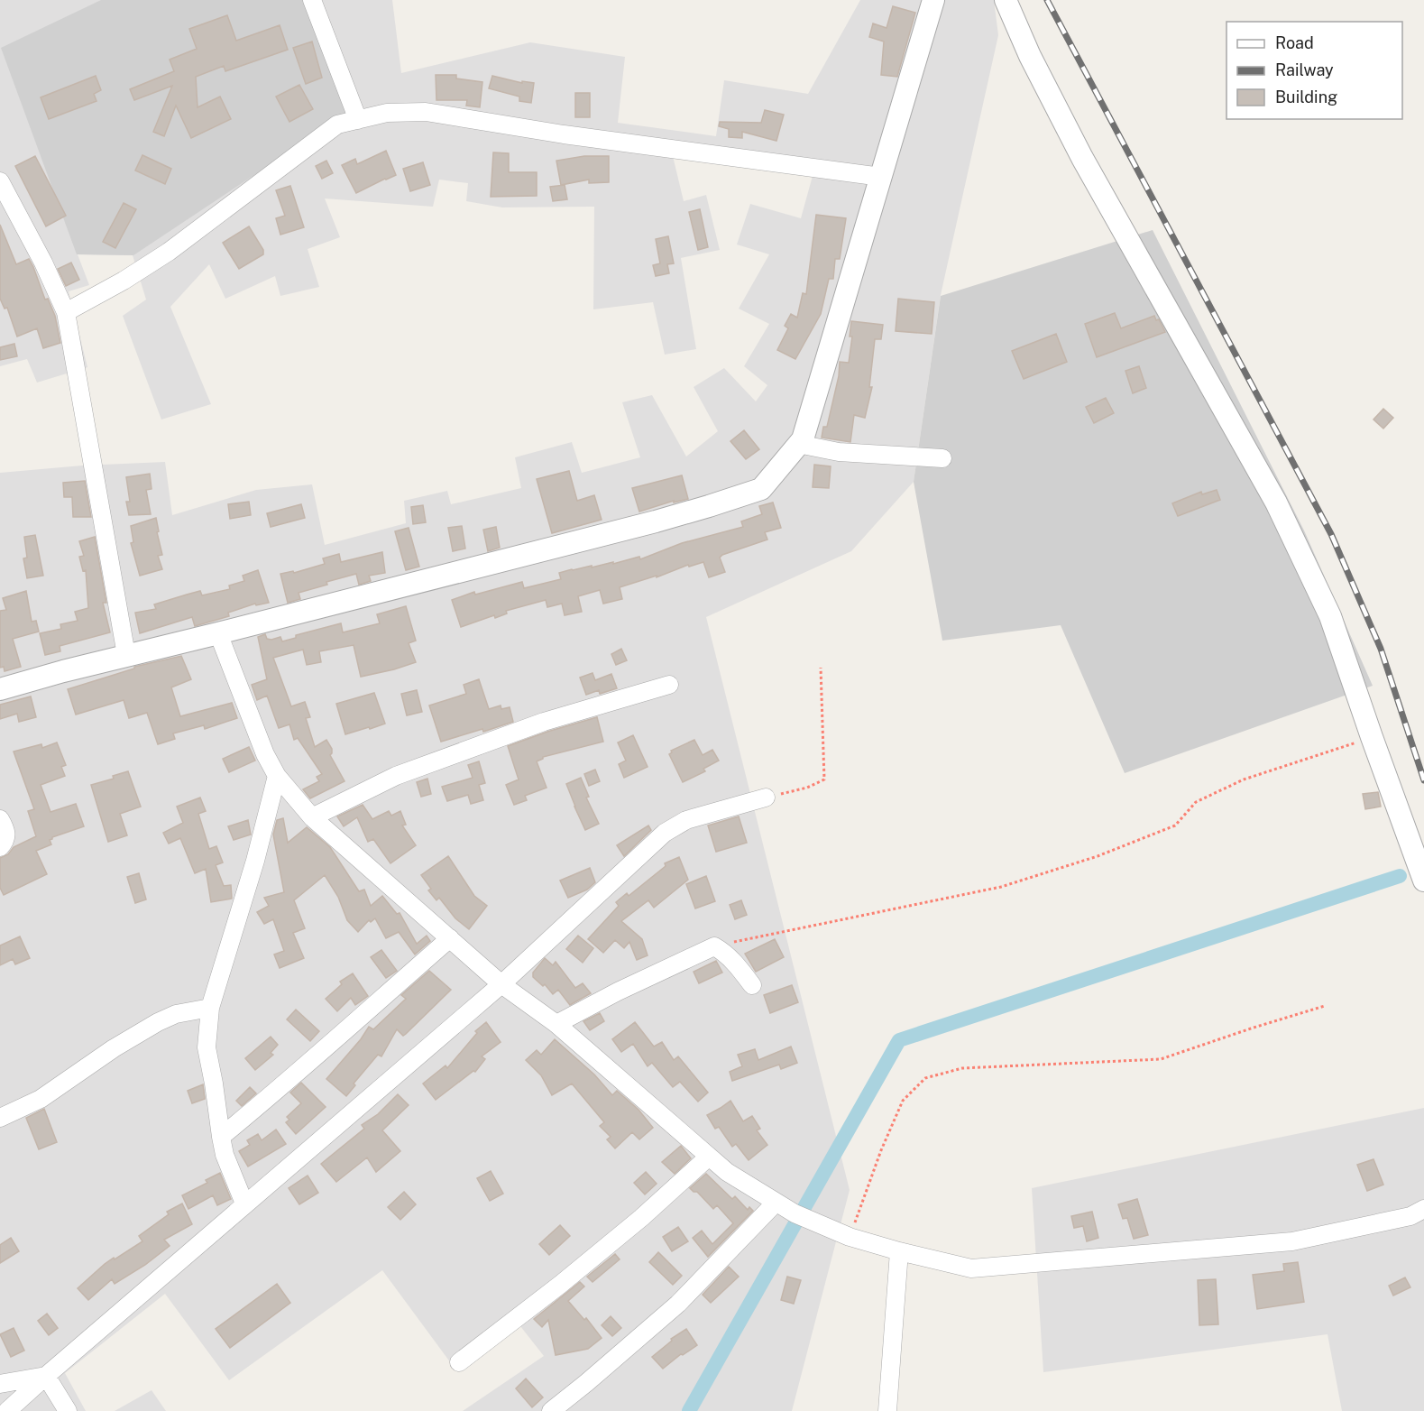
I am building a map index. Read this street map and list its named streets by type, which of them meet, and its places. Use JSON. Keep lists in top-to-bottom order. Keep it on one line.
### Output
{"legend":["Road","Railway","Building"]}
